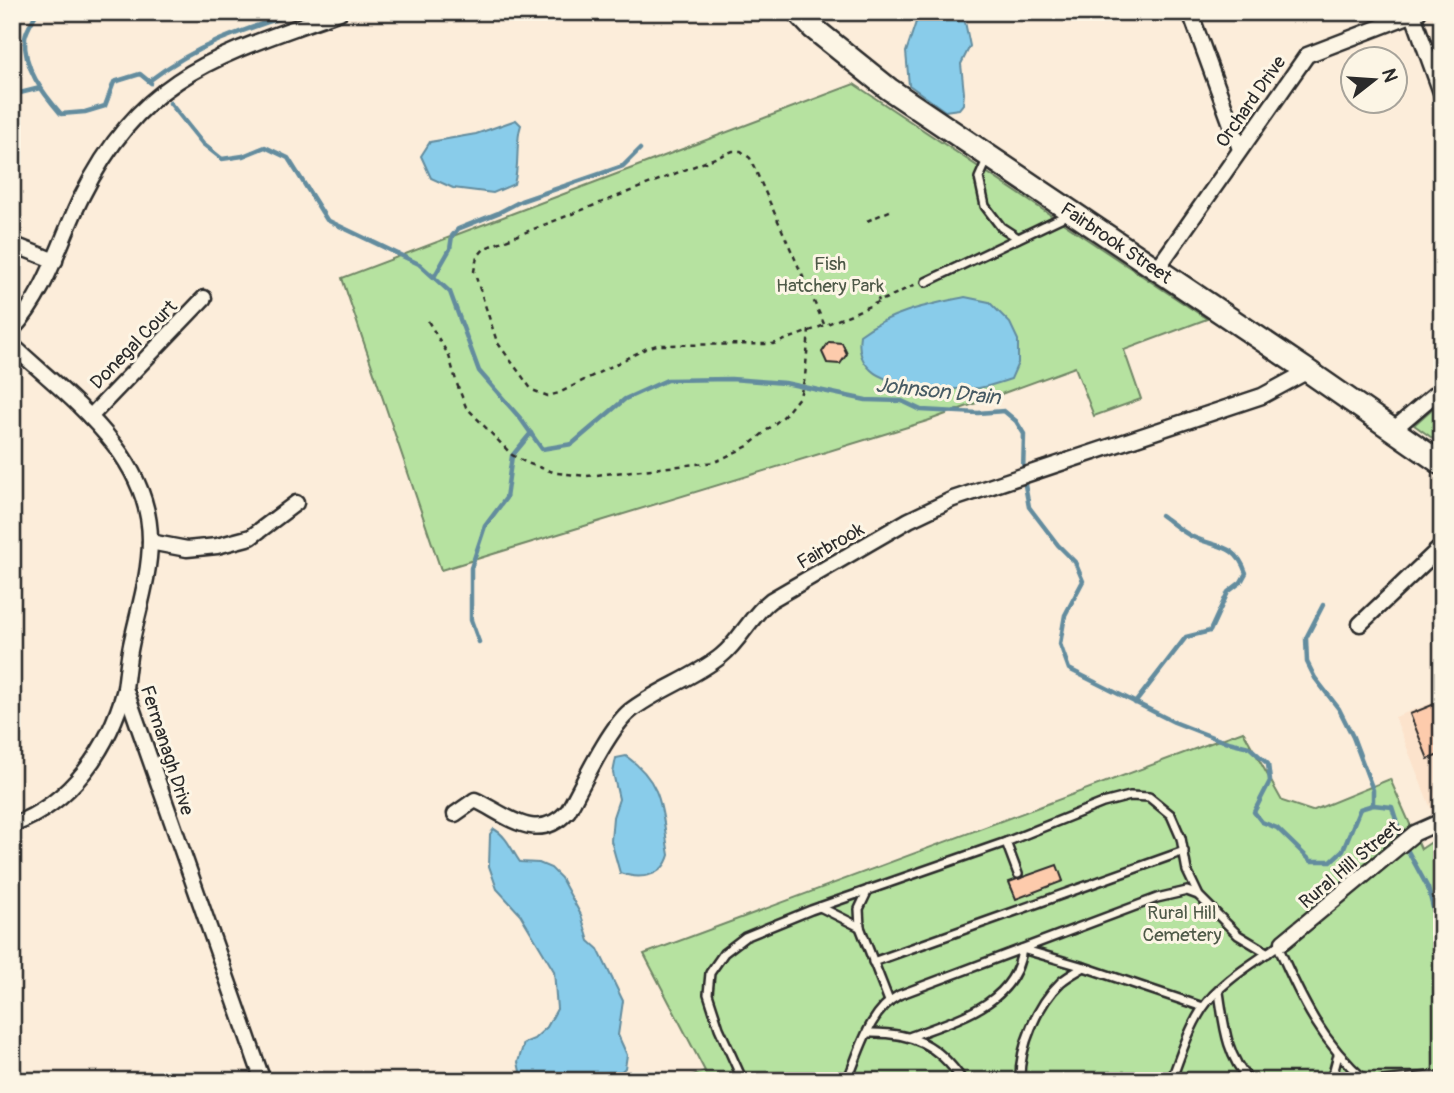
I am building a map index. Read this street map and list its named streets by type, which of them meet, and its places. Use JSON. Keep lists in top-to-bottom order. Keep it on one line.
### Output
{"streets":{"street":["Orchard Drive","Fairbrook Street","Donegal Court","Fairbrook","Fermanagh Drive","Rural Hill Street"]},"crossings":[["Orchard Drive","Fairbrook Street"],["Fairbrook Street","Fairbrook"],["Donegal Court","Fermanagh Drive"]],"water":["Johnson Drain"],"parks":["Fish Hatchery Park","Rural Hill Cemetery"],"north":"right"}
